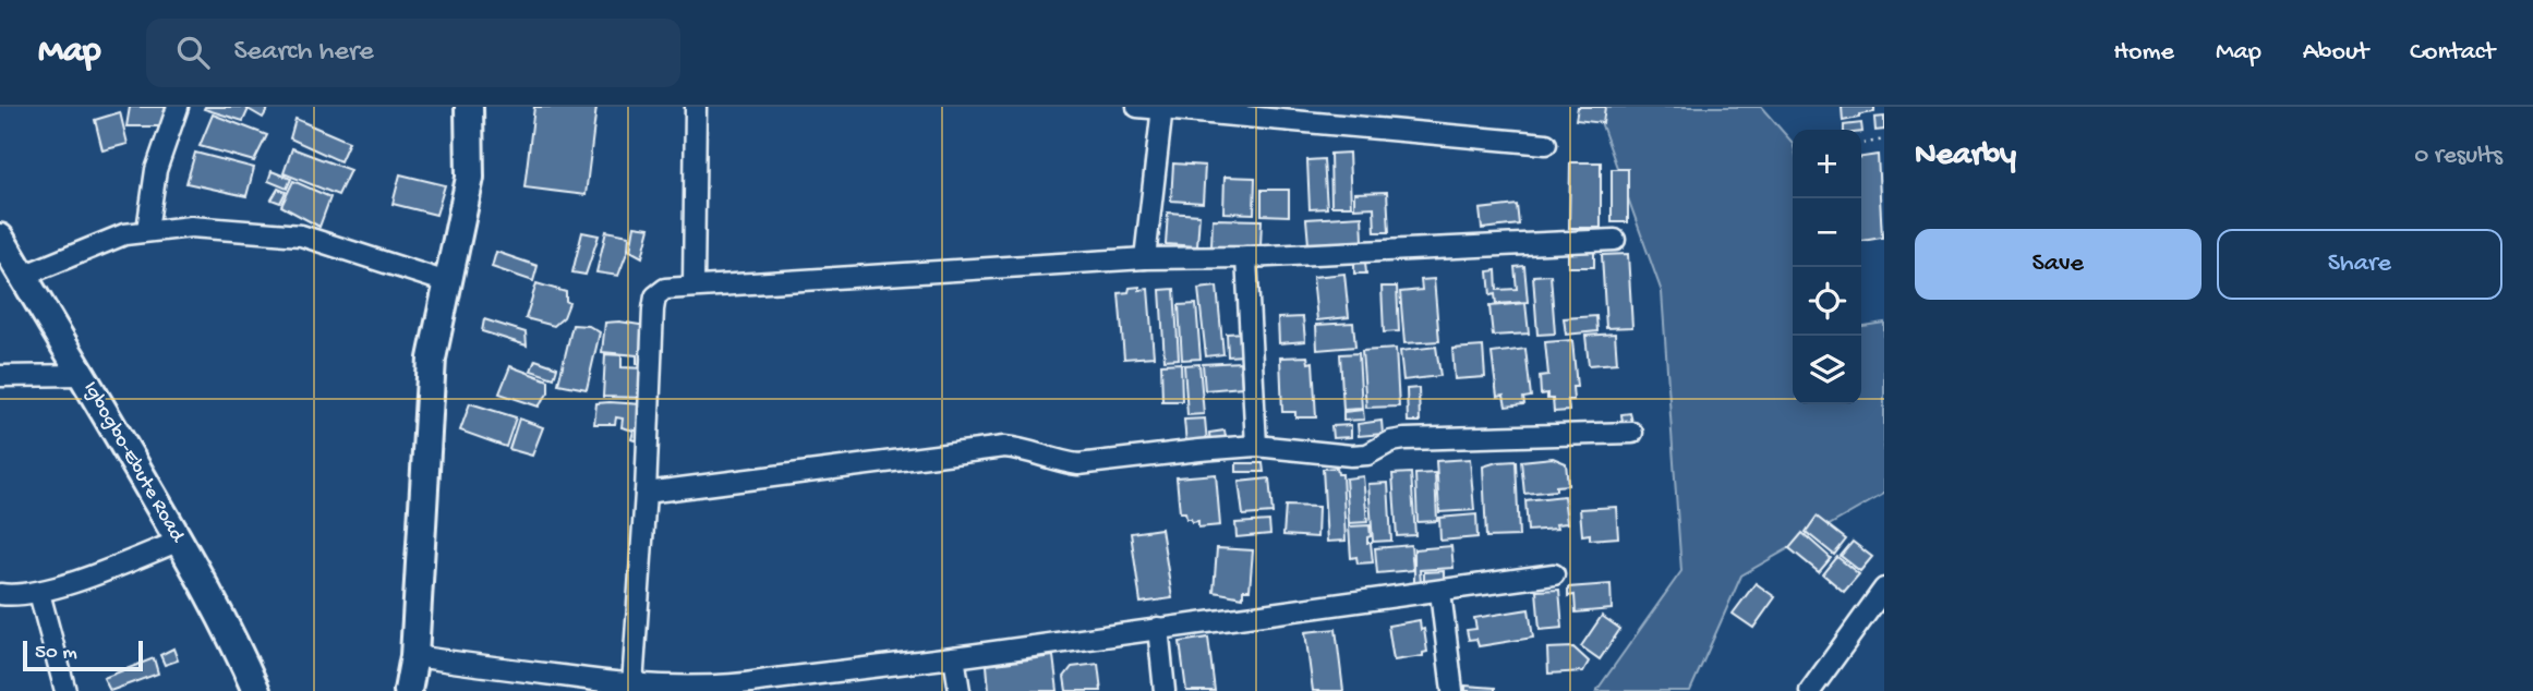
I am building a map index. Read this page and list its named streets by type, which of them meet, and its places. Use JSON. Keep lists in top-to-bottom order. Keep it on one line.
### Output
{"streets":{"street":["Igbogbo-Ebute Road"]},"scale_bar":"50 m","page":{"header":"Map","search":"Search here","nav":["Home","Map","About","Contact"],"heading":["Nearby","0 results"],"map_buttons":["+","−"],"buttons":["Save","Share"],"scale":"50 m"}}
